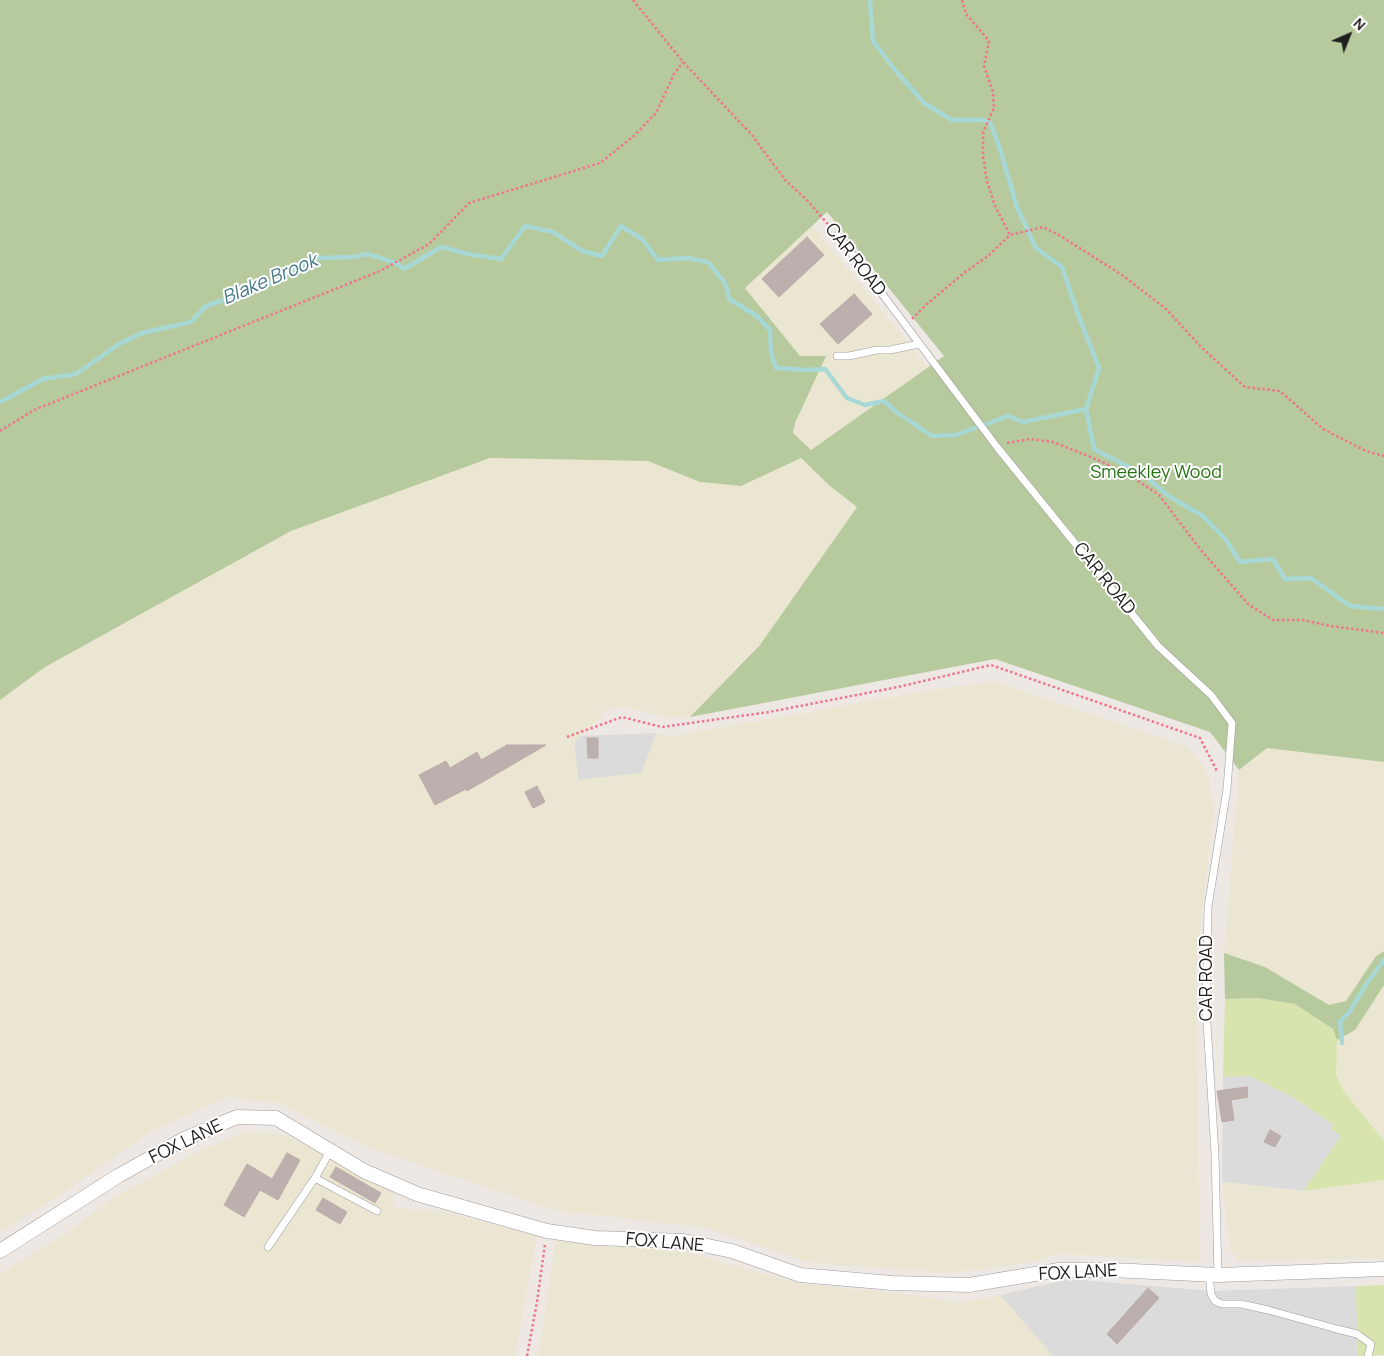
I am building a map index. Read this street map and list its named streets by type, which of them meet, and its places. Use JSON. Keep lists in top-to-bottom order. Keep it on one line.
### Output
{"streets":{"street":["FOX LANE"],"lane":["CAR ROAD"]},"crossings":[["CAR ROAD","FOX LANE"]],"water":["Blake Brook"],"parks":["Smeekley Wood"],"north":"top right"}
